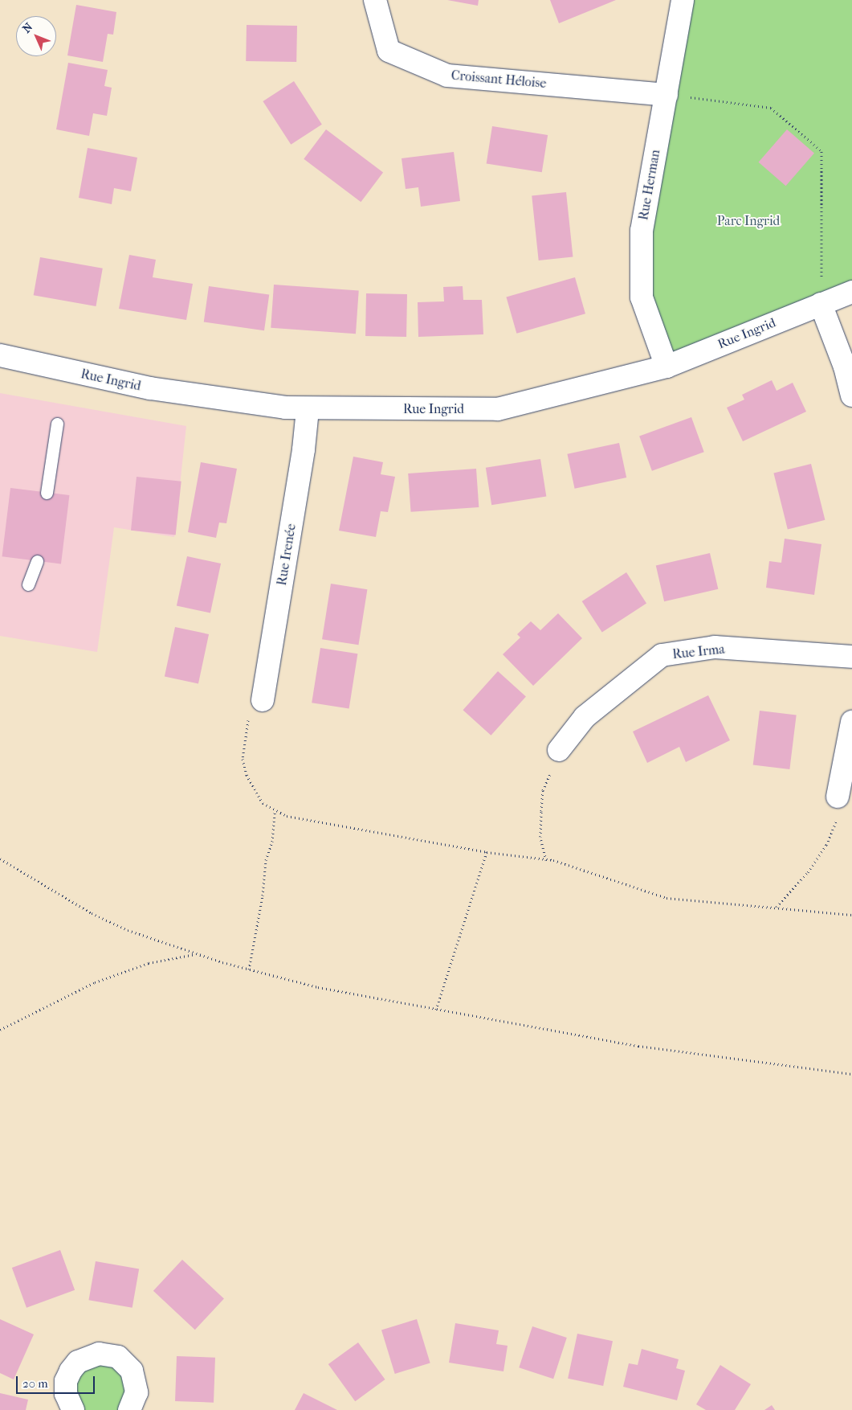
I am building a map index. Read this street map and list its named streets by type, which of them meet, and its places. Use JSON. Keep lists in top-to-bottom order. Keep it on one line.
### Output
{"streets":{"street":["Croissant Héloise","Rue Herman","Rue Ingrid","Rue Irenée","Rue Irma"]},"crossings":[["Croissant Héloise","Rue Herman"],["Rue Herman","Rue Ingrid"],["Rue Ingrid","Rue Irenée"]],"parks":["Parc Ingrid"],"scale_bar":"20 m","north":"top left"}
